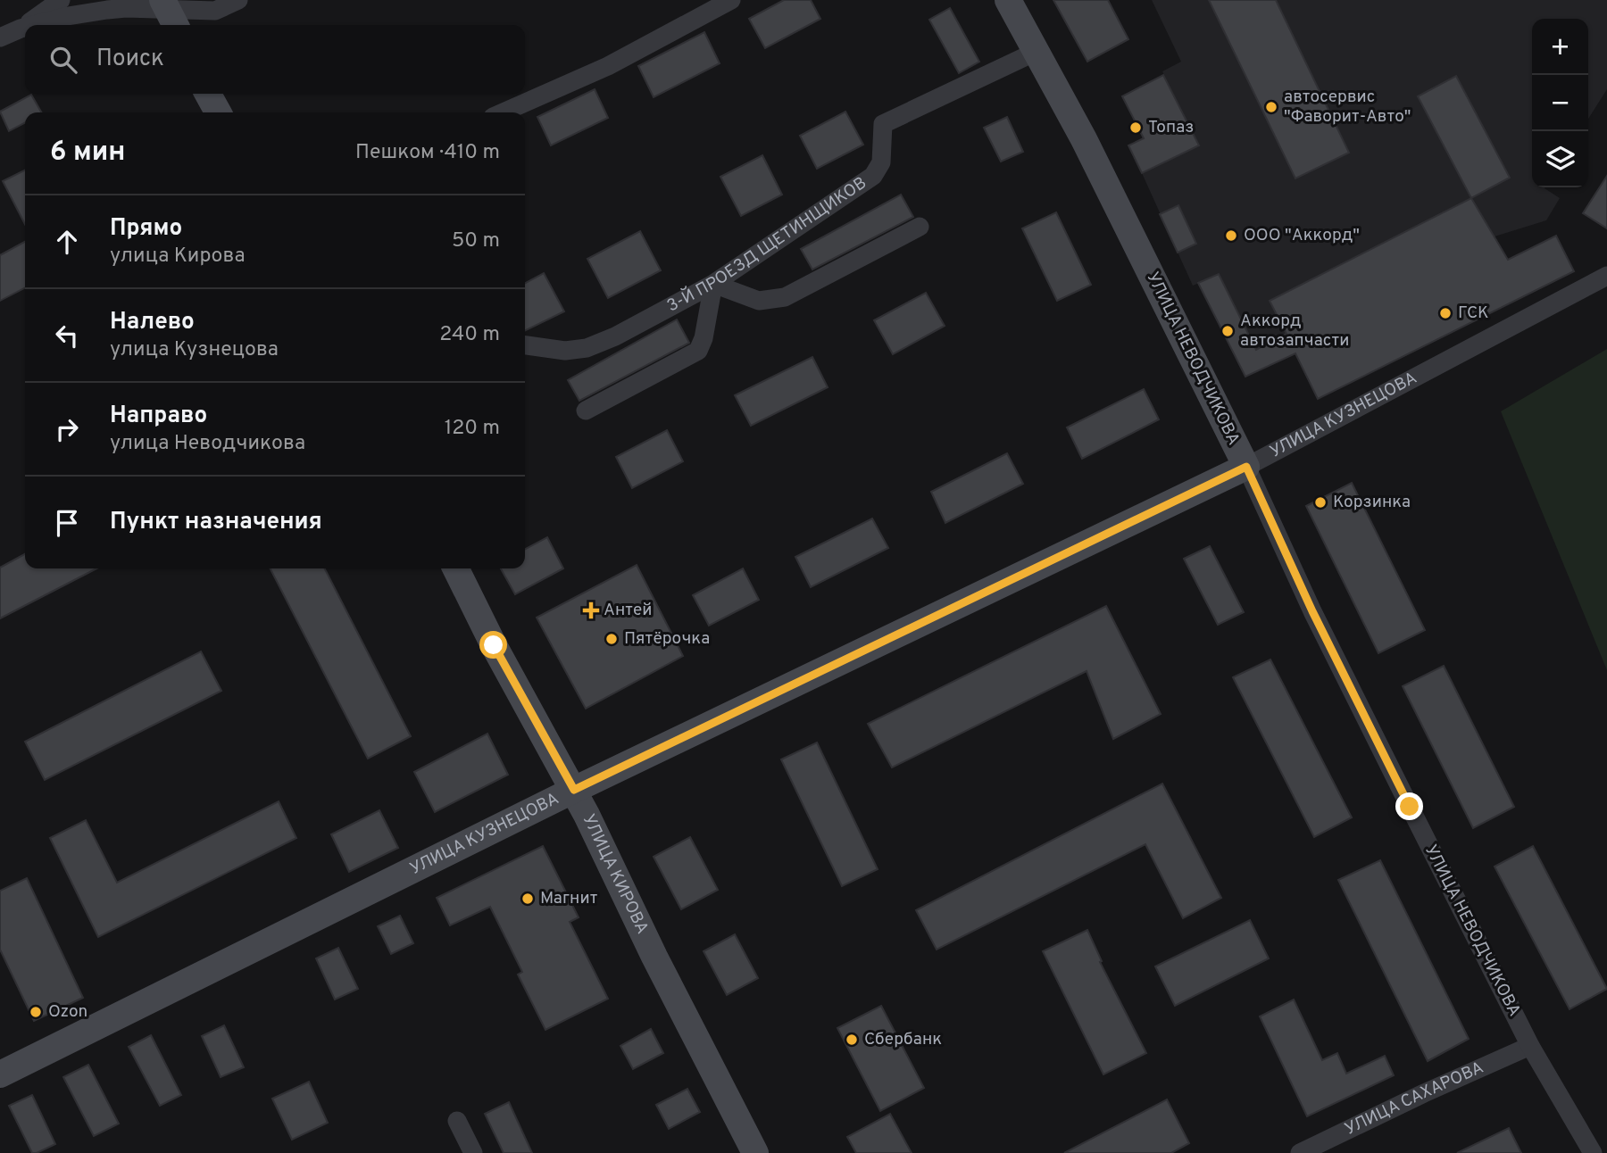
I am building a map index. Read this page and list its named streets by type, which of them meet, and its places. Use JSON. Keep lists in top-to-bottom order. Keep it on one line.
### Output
{"streets":{"main road":["УЛИЦА НЕВОДЧИКОВА","УЛИЦА КУЗНЕЦОВА","УЛИЦА КИРОВА"],"street":["3-Й ПРОЕЗД ЩЕТИНЩИКОВ","УЛИЦА САХАРОВА"]},"crossings":[["3-Й ПРОЕЗД ЩЕТИНЩИКОВ","УЛИЦА НЕВОДЧИКОВА"],["УЛИЦА НЕВОДЧИКОВА","УЛИЦА КУЗНЕЦОВА"],["УЛИЦА НЕВОДЧИКОВА","УЛИЦА САХАРОВА"],["УЛИЦА КУЗНЕЦОВА","УЛИЦА КИРОВА"]],"places":{"other":["автосервис \"Фаворит-Авто\"","Топаз","ООО \"Аккорд\"","ГСК","Аккорд автозапчасти","Корзинка","Пятёрочка","Магнит","Ozon","Сбербанк"],"health":["Антей"]},"page":{"map_buttons":["+","−"],"search":"Поиск","heading":["6 мин","Пешком · 410 m"],"list":[["Прямо","улица Кирова","50 m"],["Налево","улица Кузнецова","240 m"],["Направо","улица Неводчикова","120 m"],"Пункт назначения"]}}
